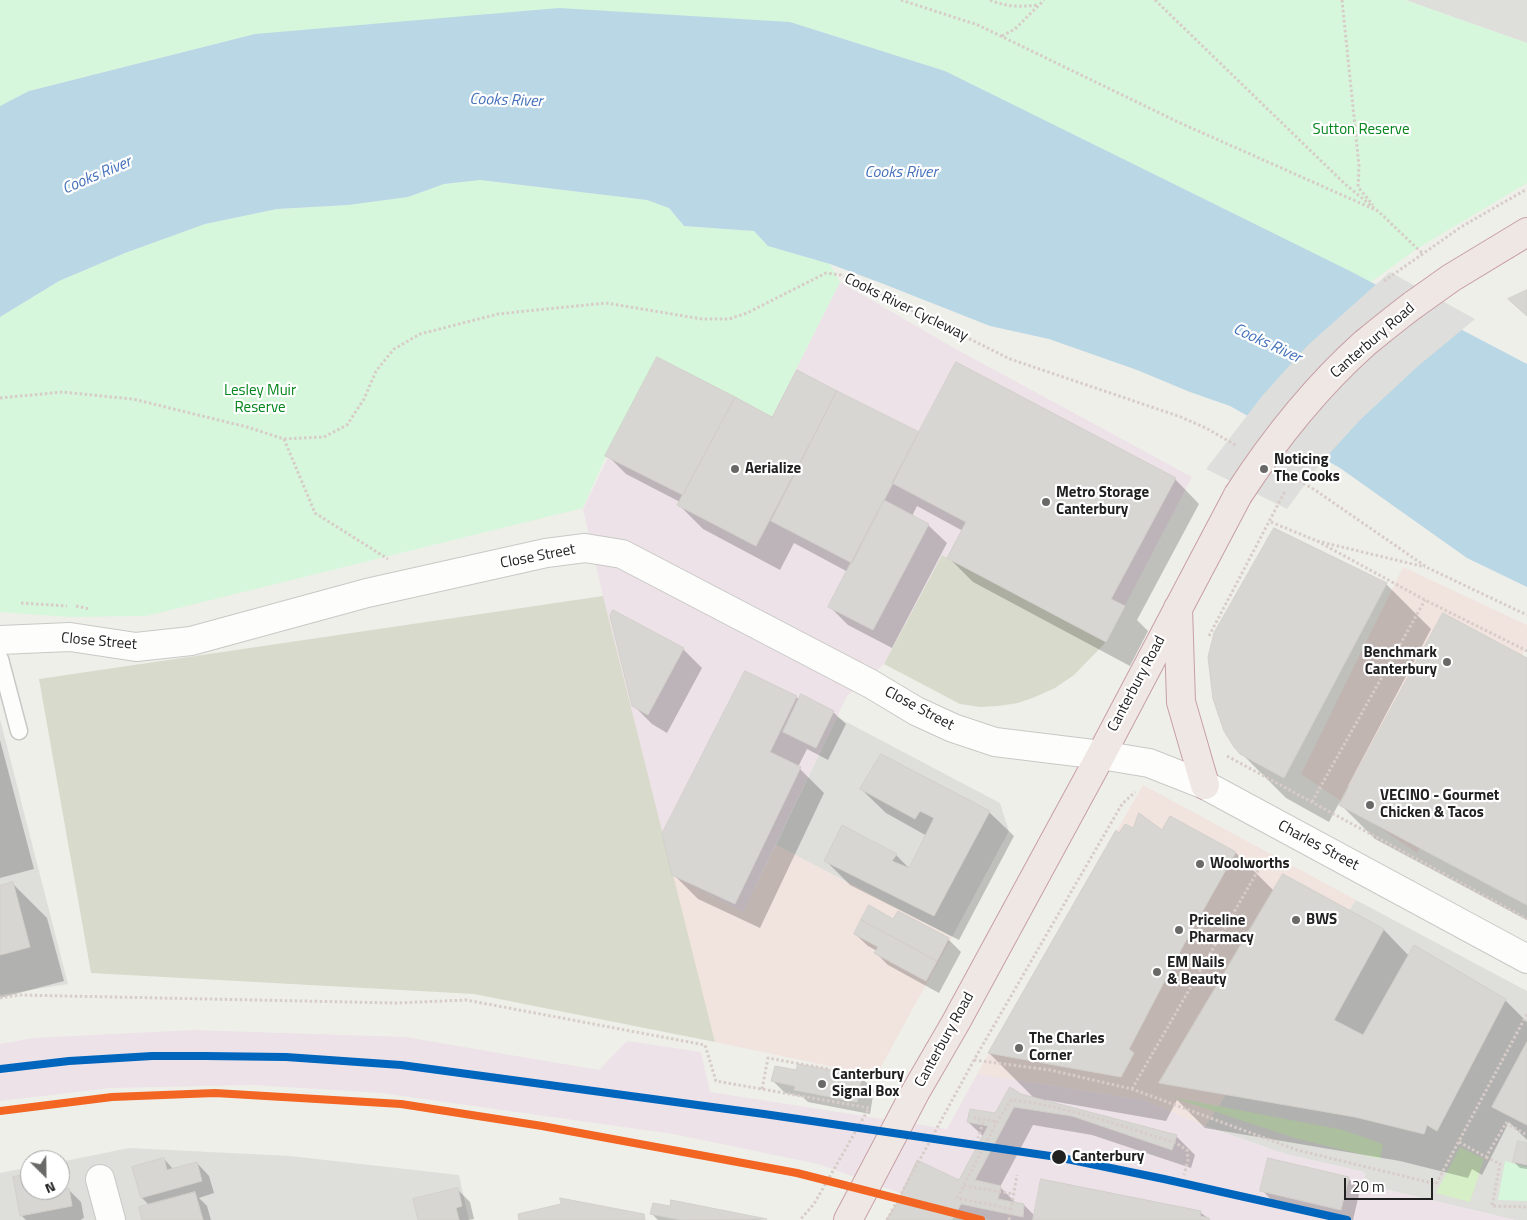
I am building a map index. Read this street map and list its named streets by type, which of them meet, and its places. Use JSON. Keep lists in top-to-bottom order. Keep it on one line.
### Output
{"streets":{"highway":["Canterbury Road"],"street":["Close Street","Charles Street"],"path":["Cooks River Cycleway"]},"crossings":[["Canterbury Road","Close Street"],["Canterbury Road","Charles Street"],["Close Street","Charles Street"]],"water":["Cooks River"],"parks":["Sutton Reserve","Lesley Muir Reserve"],"places":["Aerialize","Noticing The Cooks","Metro Storage Canterbury","Benchmark Canterbury","VECINO - Gourmet Chicken & Tacos","Woolworths","BWS","Priceline Pharmacy","EM Nails & Beauty","The Charles Corner","Canterbury Signal Box","Canterbury"],"scale_bar":"20 m","north":"bottom right"}
